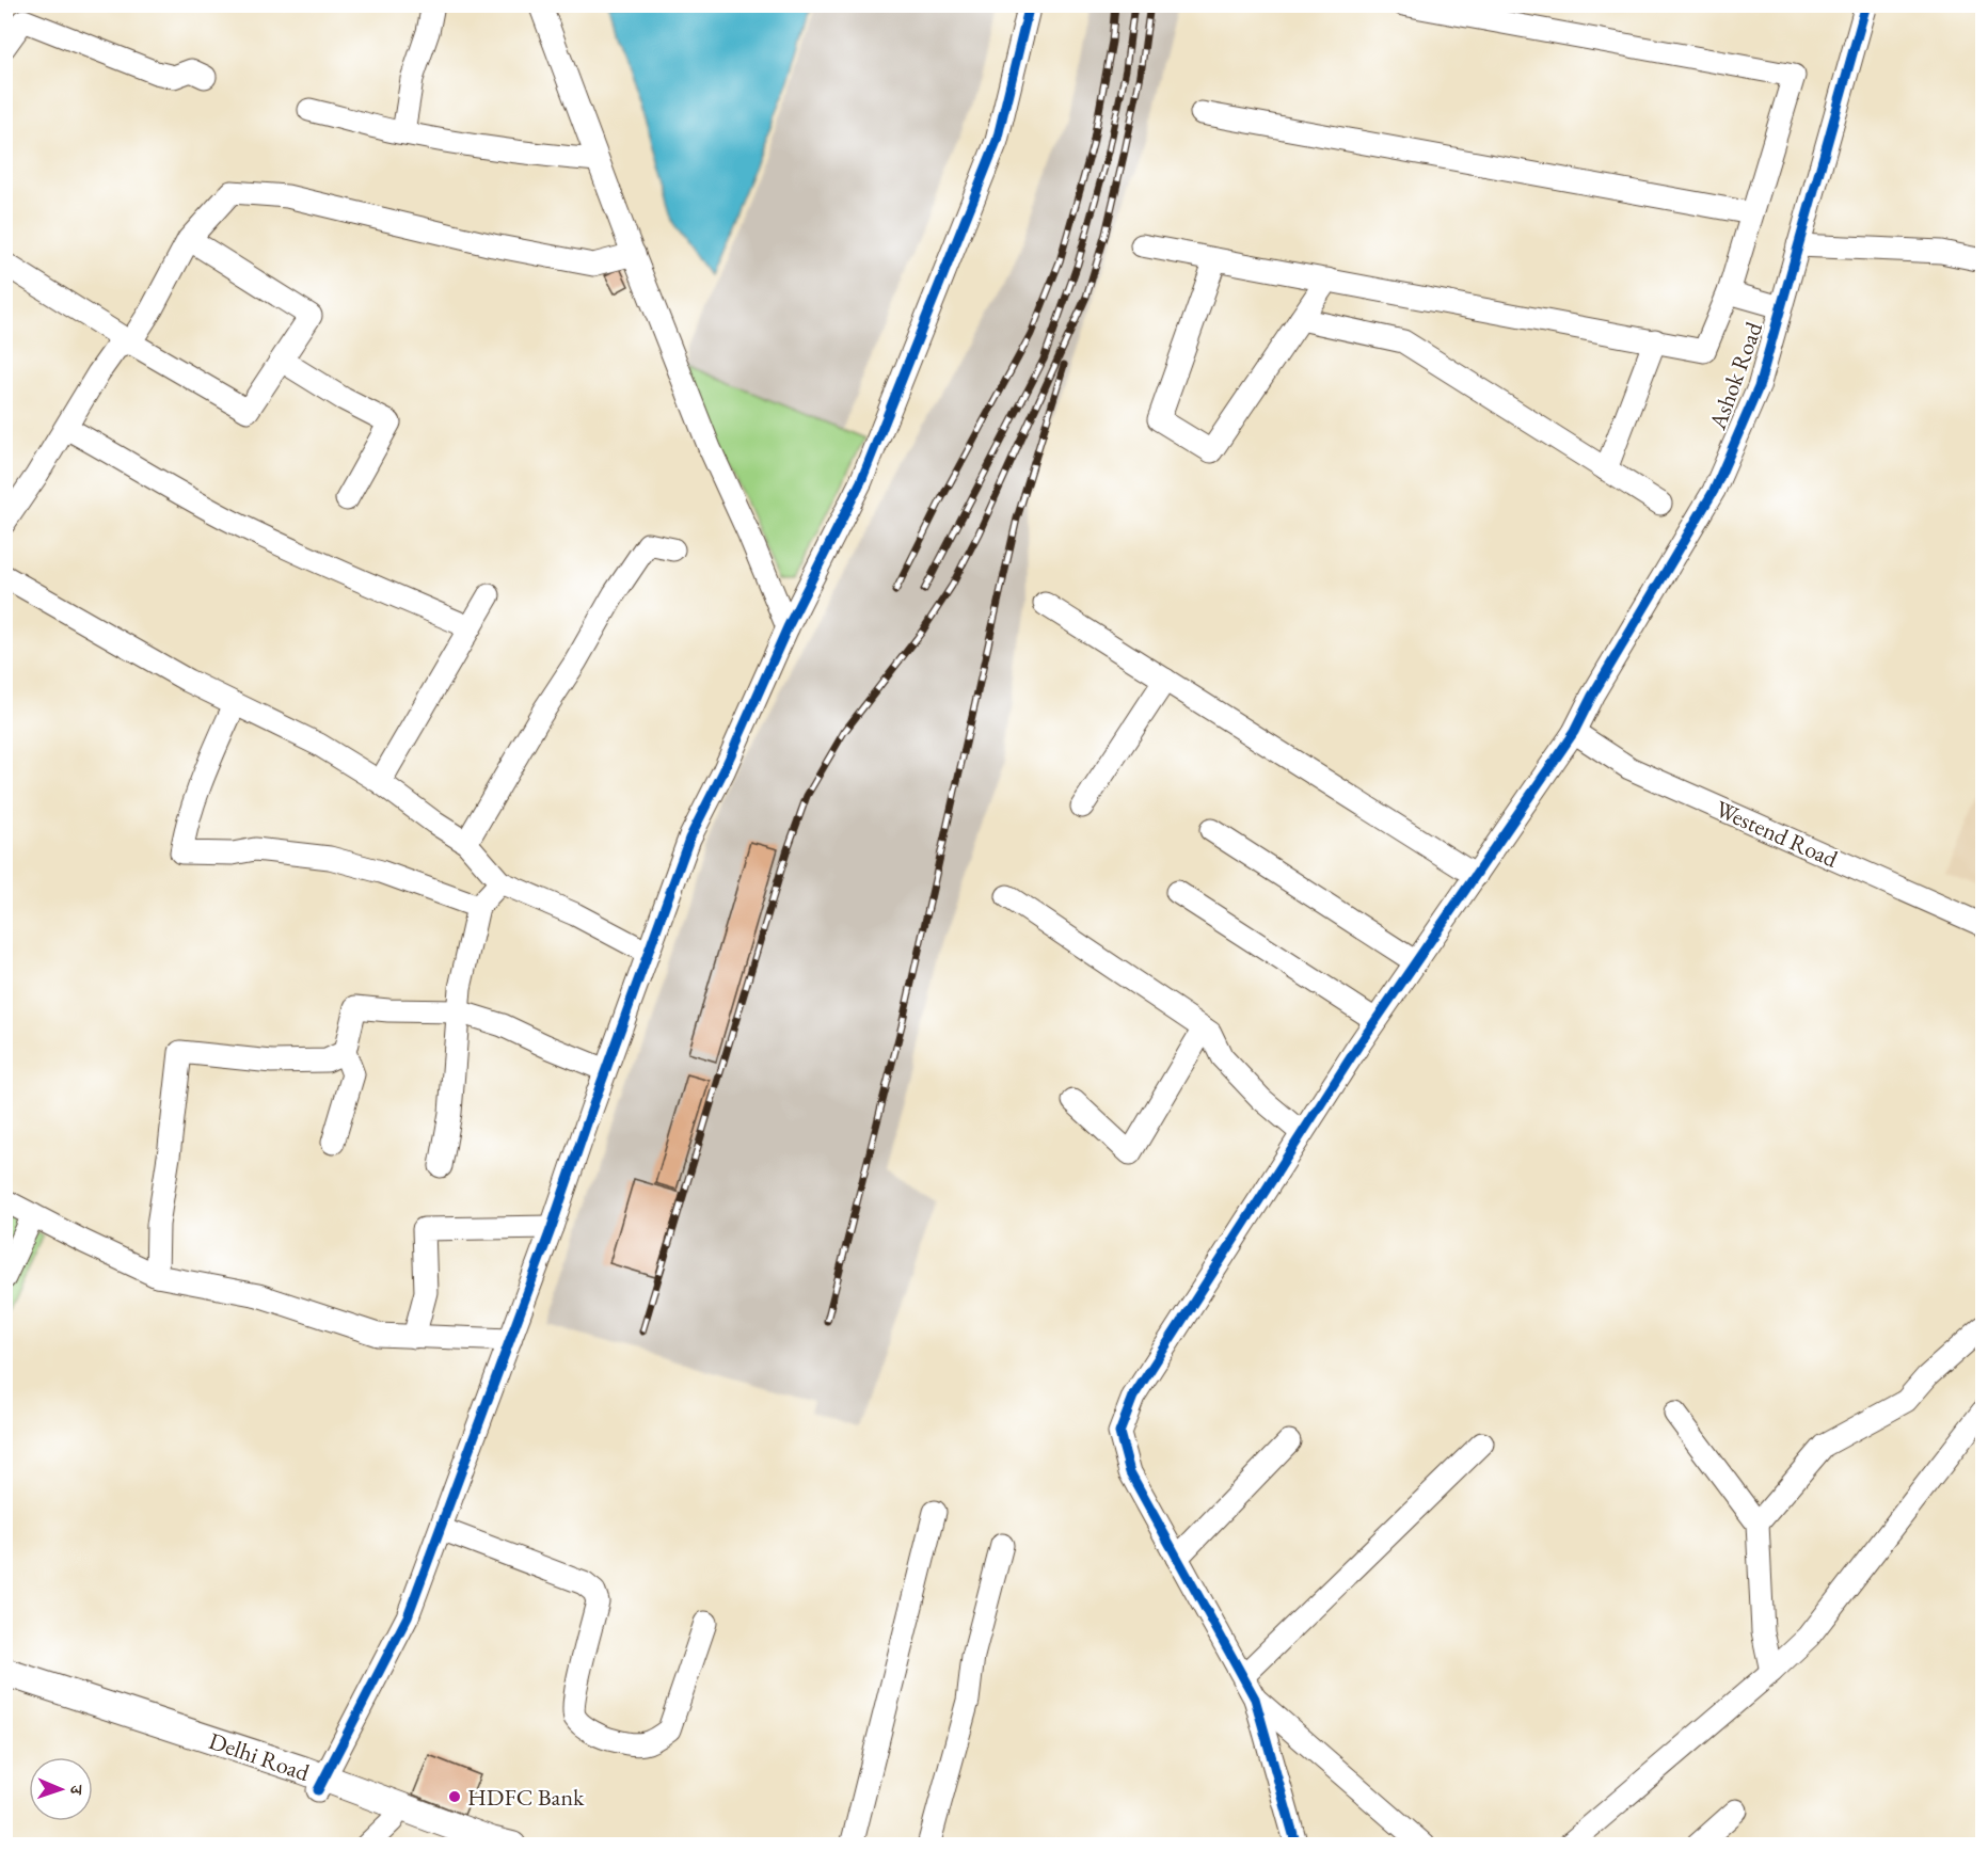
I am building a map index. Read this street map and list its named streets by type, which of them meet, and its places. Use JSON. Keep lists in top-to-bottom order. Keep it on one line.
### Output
{"streets":{"main road":["Delhi Road"],"street":["Ashok Road","Westend Road"]},"crossings":[["Ashok Road","Westend Road"]],"places":["HDFC Bank"],"north":"right"}
